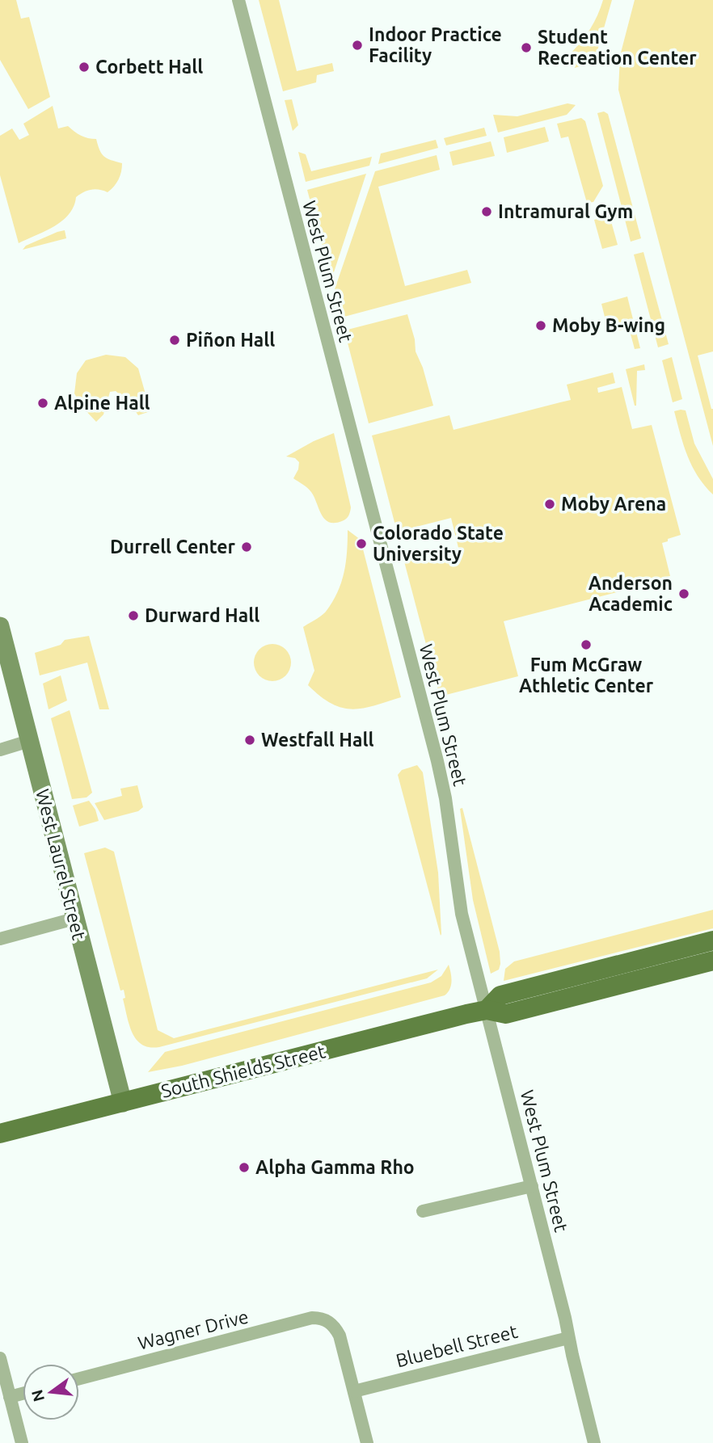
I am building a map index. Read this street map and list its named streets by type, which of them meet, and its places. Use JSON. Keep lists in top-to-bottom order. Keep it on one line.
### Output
{"streets":{"main road":["West Laurel Street","South Shields Street"],"street":["West Plum Street","Wagner Drive","Bluebell Street"]},"crossings":[["West Plum Street","South Shields Street"],["West Plum Street","Bluebell Street"],["West Laurel Street","South Shields Street"],["Wagner Drive","Bluebell Street"]],"places":["Indoor Practice Facility","Student Recreation Center","Corbett Hall","Intramural Gym","Moby B-wing","Piñon Hall","Alpine Hall","Moby Arena","Colorado State University","Durrell Center","Anderson Academic","Durward Hall","Fum McGraw Athletic Center","Westfall Hall","Alpha Gamma Rho"],"north":"left"}
